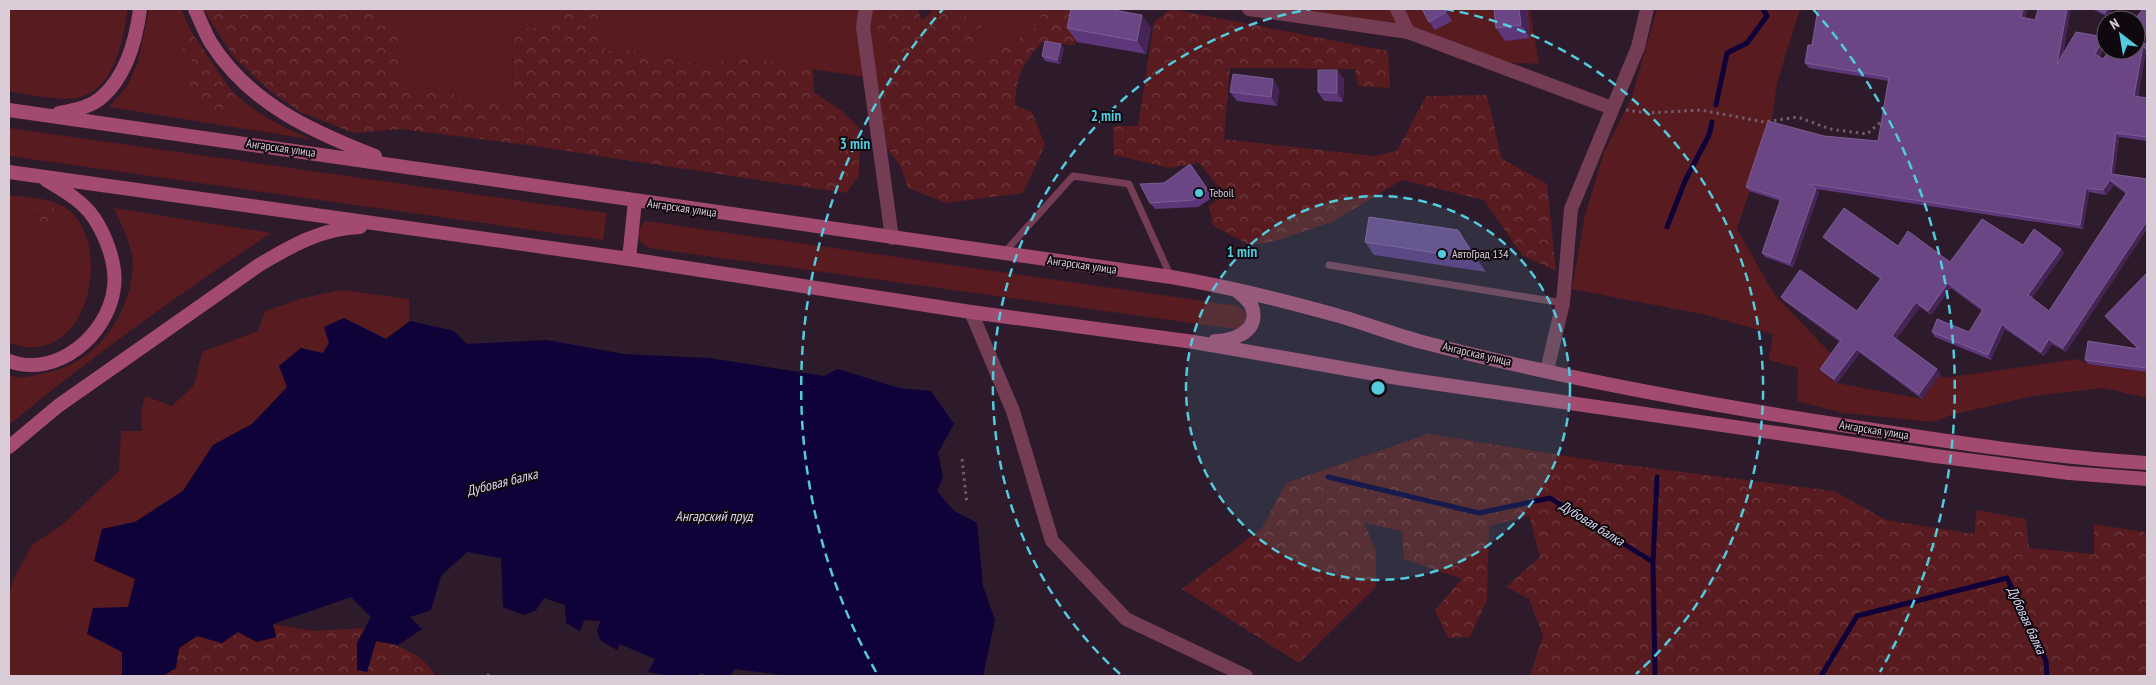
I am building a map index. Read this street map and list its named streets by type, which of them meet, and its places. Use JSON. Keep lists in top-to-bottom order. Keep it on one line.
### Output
{"streets":{"main road":["Ангарская улица"]},"water":["Дубовая балка","Ангарский пруд"],"places":["Teboil","АвтоГрад 134"],"north":"top left","rings":["2 min","3 min","1 min"]}
